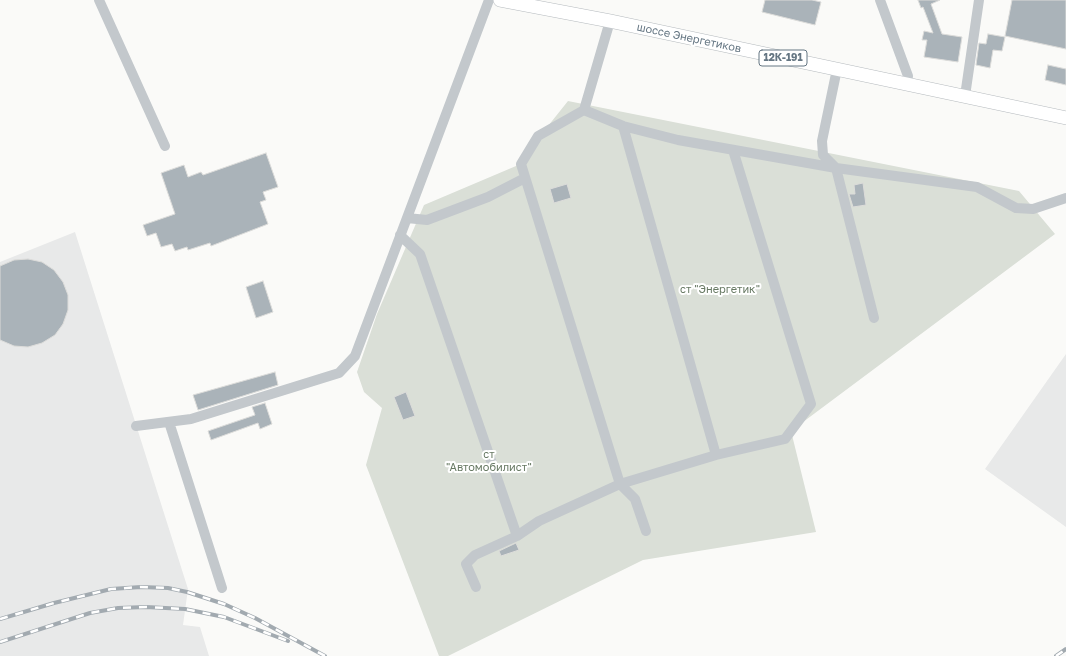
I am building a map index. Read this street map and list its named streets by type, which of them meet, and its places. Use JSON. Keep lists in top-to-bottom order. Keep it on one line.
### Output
{"streets":{"main road":["шоссе Энергетиков","12К-191"]},"parks":["ст \"Энергетик\"","ст \"Автомобилист\""]}
